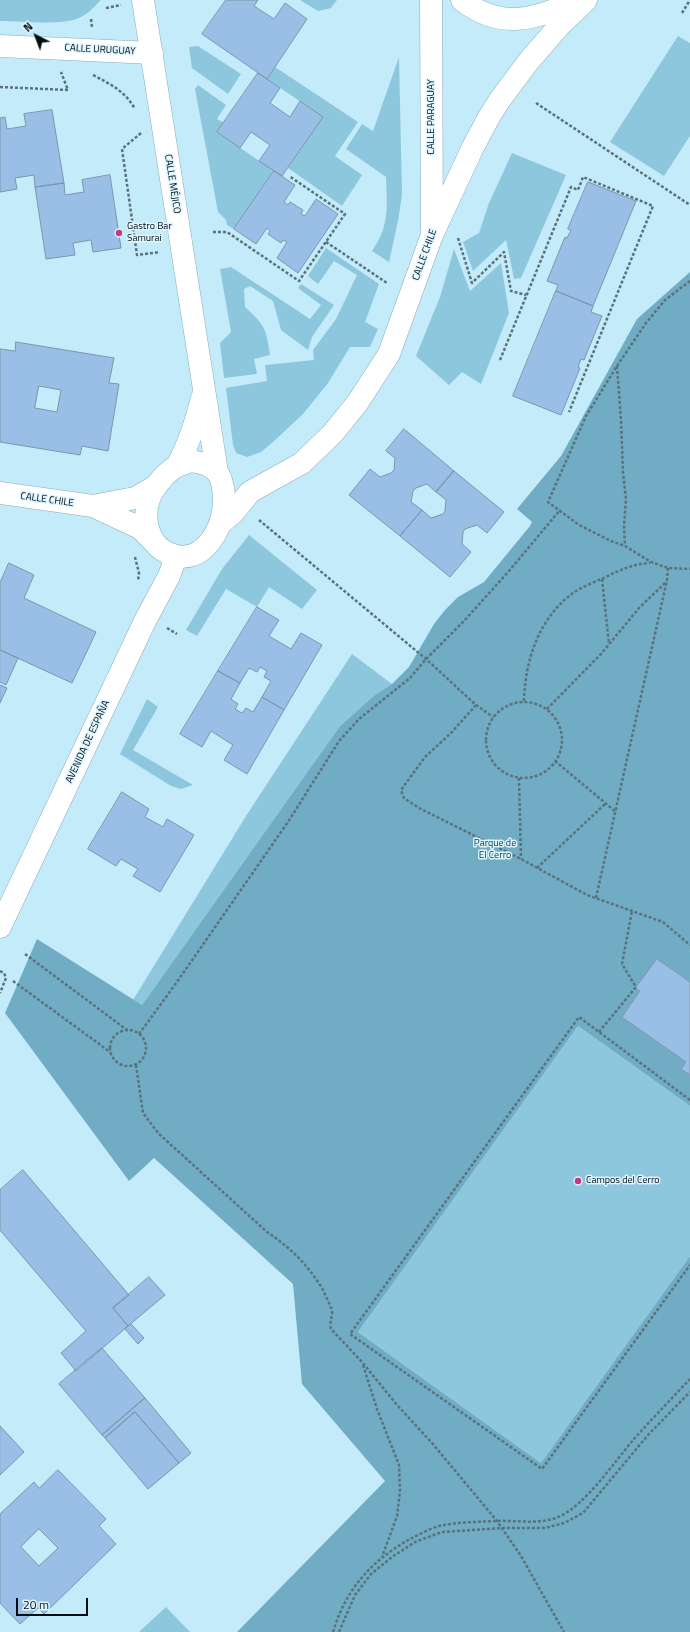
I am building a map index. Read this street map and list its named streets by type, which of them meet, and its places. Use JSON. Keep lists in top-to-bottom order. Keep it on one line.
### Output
{"streets":{"street":["CALLE URUGUAY","CALLE PARAGUAY","CALLE MÉJICO","CALLE CHILE","AVENIDA DE ESPAÑA"]},"crossings":[["CALLE URUGUAY","CALLE MÉJICO"],["CALLE PARAGUAY","CALLE CHILE"],["CALLE CHILE","AVENIDA DE ESPAÑA"]],"parks":["Parque de El Cerro"],"places":["Gastro Bar Samurai","Campos del Cerro"],"scale_bar":"20 m","north":"top left"}
